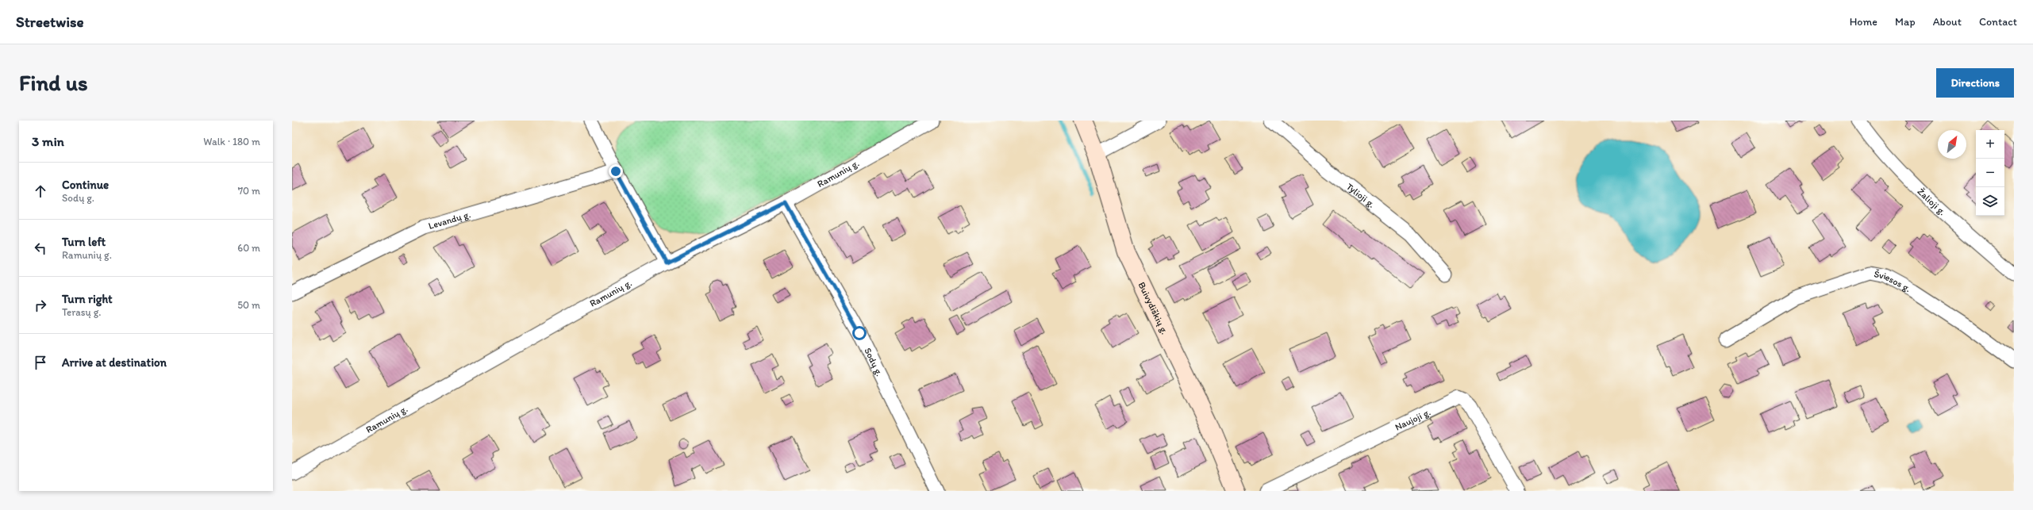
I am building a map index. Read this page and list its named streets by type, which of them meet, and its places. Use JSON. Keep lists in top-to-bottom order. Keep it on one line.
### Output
{"streets":{"main road":["Buivydiškių g."],"street":["Ramunių g.","Tylioji g.","Žalioji g.","Levandų g.","Šviesos g.","Sodų g.","Naujoji g."]},"crossings":[["Ramunių g.","Sodų g."]],"north":"top right","page":{"header":"Streetwise","nav":["Home","Map","About","Contact"],"buttons":"Directions","title":"Find us","heading":["3 min","Walk · 180 m"],"map_buttons":["+","−"],"list":[["Continue","Sodų g.","70 m"],["Turn left","Ramunių g.","60 m"],["Turn right","Terasų g.","50 m"],"Arrive at destination"]}}
